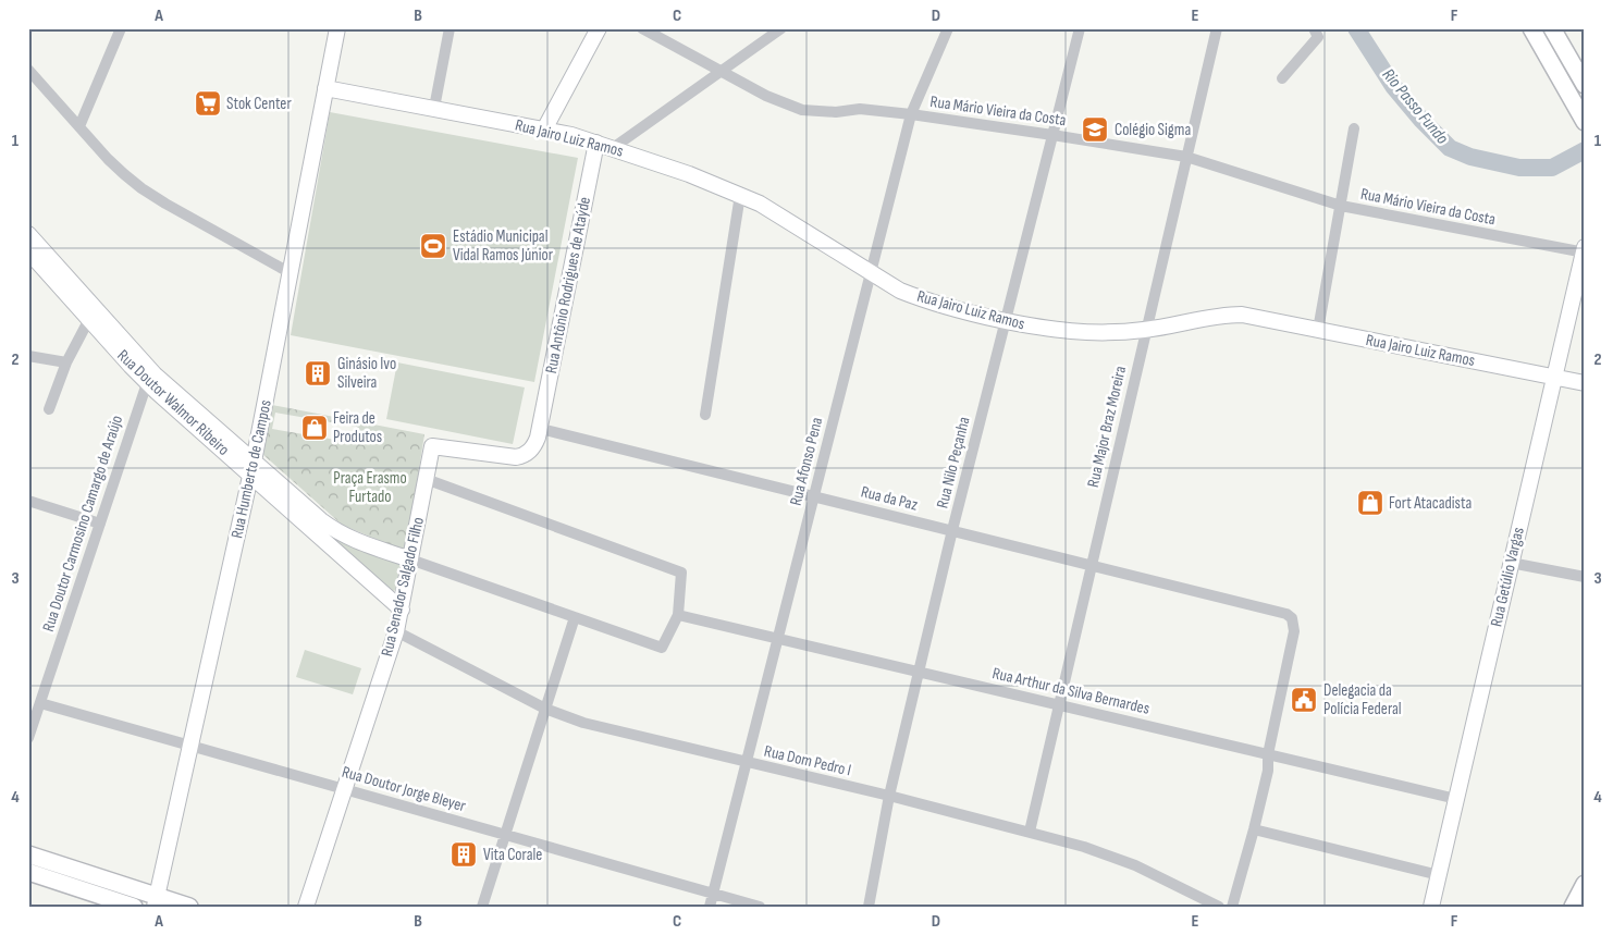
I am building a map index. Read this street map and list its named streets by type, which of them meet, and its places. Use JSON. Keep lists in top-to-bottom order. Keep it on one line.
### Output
{"streets":{"street":["Rua Mário Vieira da Costa","Rua Jairo Luiz Ramos","Rua Antônio Rodrigues de Ataýde","Rua Doutor Walmor Ribeiro","Rua Major Braz Moreira","Rua Afonso Pena","Rua Nilo Peçanha","Rua Humberto de Campos","Rua da Paz","Rua Doutor Carmosino Camargo de Araújo","Rua Getúlio Vargas","Rua Senador Salgado Filho","Rua Arthur da Silva Bernardes","Rua Dom Pedro I","Rua Doutor Jorge Bleyer"]},"crossings":[["Rua Mário Vieira da Costa","Rua Major Braz Moreira"],["Rua Mário Vieira da Costa","Rua Afonso Pena"],["Rua Mário Vieira da Costa","Rua Nilo Peçanha"],["Rua Mário Vieira da Costa","Rua Getúlio Vargas"],["Rua Jairo Luiz Ramos","Rua Antônio Rodrigues de Ataýde"],["Rua Jairo Luiz Ramos","Rua Major Braz Moreira"],["Rua Jairo Luiz Ramos","Rua Afonso Pena"],["Rua Jairo Luiz Ramos","Rua Nilo Peçanha"],["Rua Jairo Luiz Ramos","Rua Humberto de Campos"],["Rua Jairo Luiz Ramos","Rua Getúlio Vargas"],["Rua Antônio Rodrigues de Ataýde","Rua da Paz"],["Rua Antônio Rodrigues de Ataýde","Rua Senador Salgado Filho"],["Rua Doutor Walmor Ribeiro","Rua Humberto de Campos"],["Rua Doutor Walmor Ribeiro","Rua Doutor Carmosino Camargo de Araújo"],["Rua Doutor Walmor Ribeiro","Rua Senador Salgado Filho"],["Rua Major Braz Moreira","Rua da Paz"],["Rua Major Braz Moreira","Rua Arthur da Silva Bernardes"],["Rua Major Braz Moreira","Rua Dom Pedro I"],["Rua Afonso Pena","Rua da Paz"],["Rua Afonso Pena","Rua Arthur da Silva Bernardes"],["Rua Afonso Pena","Rua Dom Pedro I"],["Rua Afonso Pena","Rua Doutor Jorge Bleyer"],["Rua Nilo Peçanha","Rua da Paz"],["Rua Nilo Peçanha","Rua Arthur da Silva Bernardes"],["Rua Nilo Peçanha","Rua Dom Pedro I"],["Rua Humberto de Campos","Rua Doutor Jorge Bleyer"],["Rua da Paz","Rua Senador Salgado Filho"],["Rua da Paz","Rua Arthur da Silva Bernardes"],["Rua Doutor Carmosino Camargo de Araújo","Rua Doutor Jorge Bleyer"],["Rua Getúlio Vargas","Rua Arthur da Silva Bernardes"],["Rua Senador Salgado Filho","Rua Dom Pedro I"],["Rua Senador Salgado Filho","Rua Doutor Jorge Bleyer"]],"water":["Rio Passo Fundo"],"parks":["Praça Erasmo Furtado"],"places":{"supermarket":["Stok Center"],"school or university":["Colégio Sigma"],"sports":["Estádio Municipal Vidal Ramos Júnior"],"building":["Ginásio Ivo Silveira","Vita Corale"],"shop":["Feira de Produtos","Fort Atacadista"],"public building":["Delegacia da Polícia Federal"]},"grid":{"columns":["A","B","C","D","E","F"],"rows":["1","2","3","4"]}}
